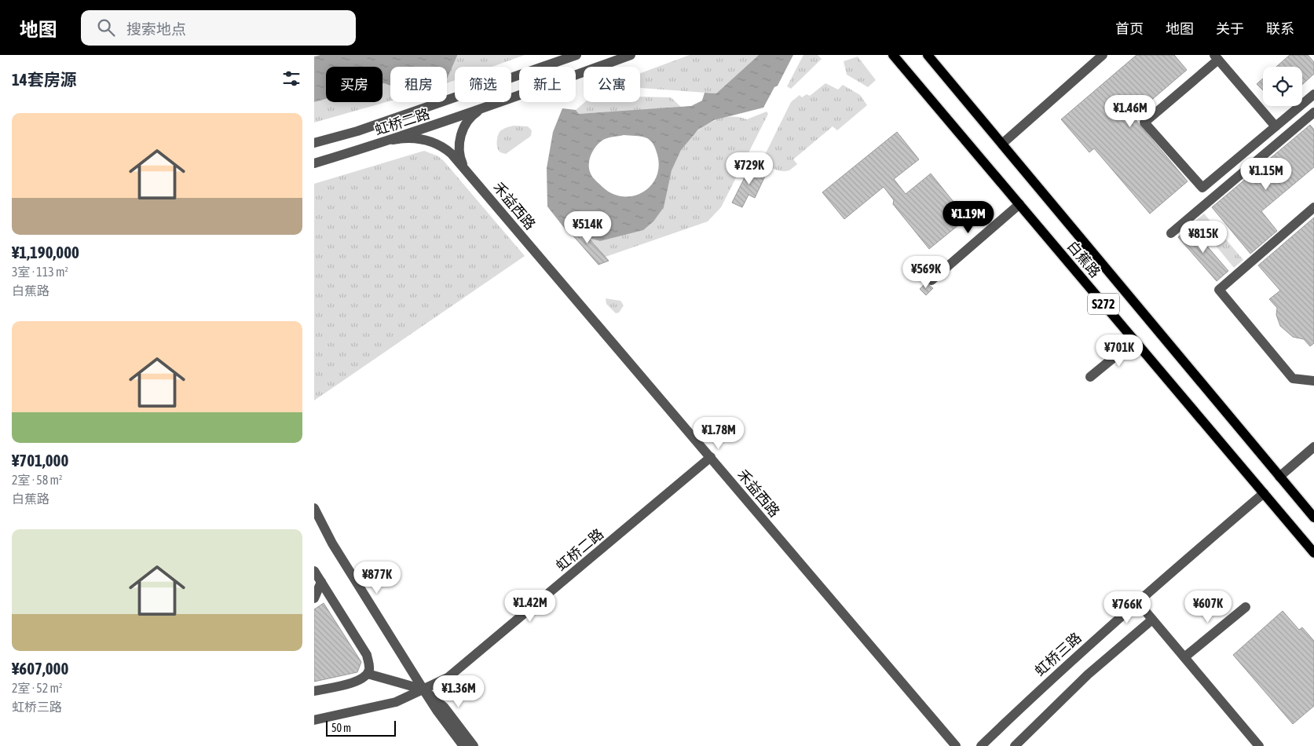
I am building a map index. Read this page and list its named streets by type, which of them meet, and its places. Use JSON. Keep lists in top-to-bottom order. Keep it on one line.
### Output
{"streets":{"main road":["白蕉路","S272"],"street":["虹桥二路","禾益西路","虹桥三路"]},"crossings":[["虹桥二路","禾益西路"],["白蕉路","虹桥三路"]],"scale_bar":"50 m","page":{"header":"地图","search":"搜索地点","nav":["首页","地图","关于","联系"],"heading":"14套房源","chip":["买房","租房","筛选","新上","公寓"],"price":["¥1.46M","¥729K","¥1.15M","¥1.19M","¥514K","¥815K","¥569K","¥701K","¥1.78M","¥877K","¥1.42M","¥607K","¥766K","¥1.36M"],"list":[{"name":"¥1,190,000","note":"3室 · 113 m² · 白蕉路"},{"name":"¥701,000","note":"2室 · 58 m² · 白蕉路"},{"name":"¥607,000","note":"2室 · 52 m² · 虹桥三路"}],"scale":"50 m"}}
